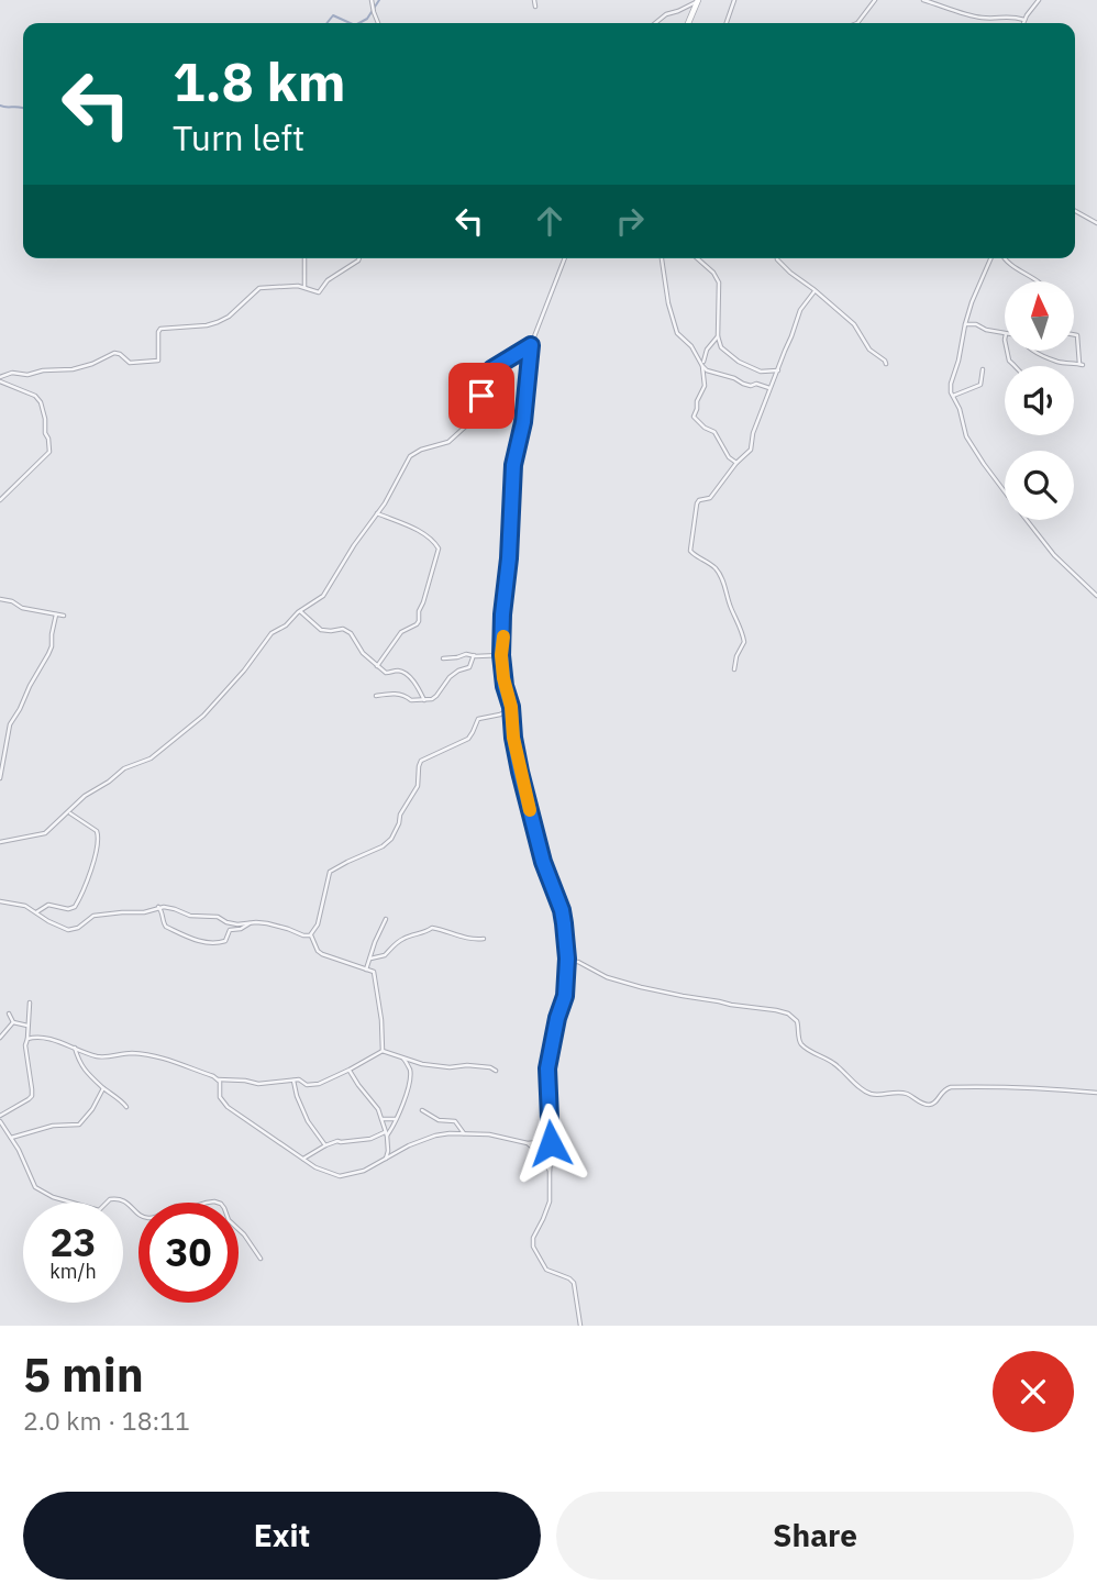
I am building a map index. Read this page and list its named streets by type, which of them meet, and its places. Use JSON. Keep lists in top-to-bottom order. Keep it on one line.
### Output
{"north":"top","page":{"turn":["1.8 km","Turn left"],"speed":"23 km/h","limit":"30","heading":["5 min","2.0 km · 18:11"],"buttons":["Exit","Share"]}}
